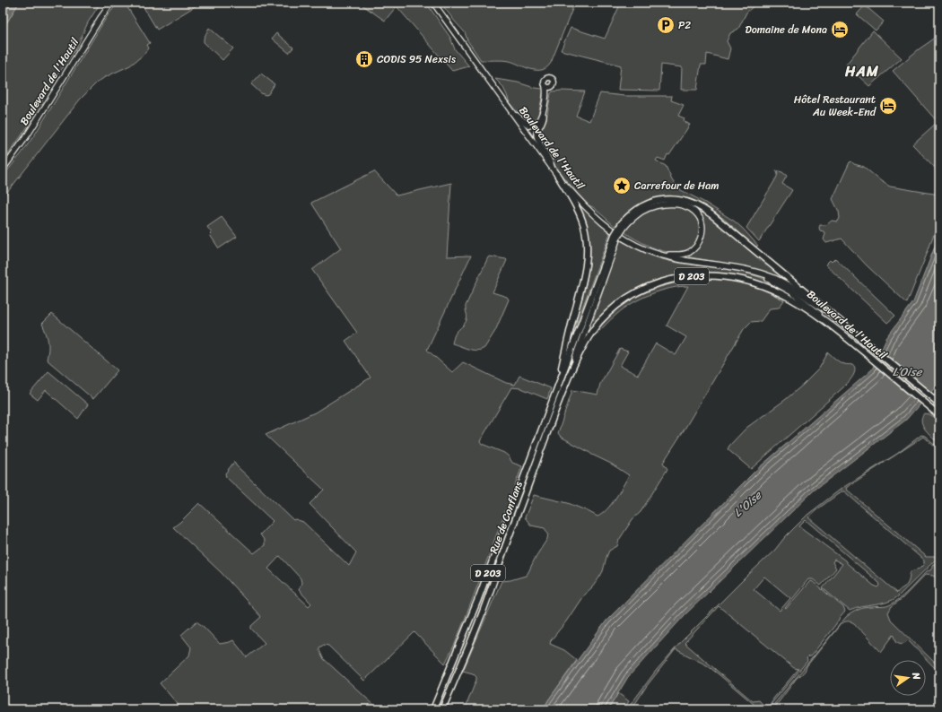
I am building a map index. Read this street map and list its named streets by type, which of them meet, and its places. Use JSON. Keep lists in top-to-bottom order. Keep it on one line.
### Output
{"streets":{"main road":["Boulevard de l'Hautil","D 203","Rue de Conflans"]},"crossings":[["Boulevard de l'Hautil","D 203"],["D 203","Rue de Conflans"]],"districts":["HAM"],"water":["L’Oise","L'Oise"],"places":{"parking":["P2"],"hotel":["Domaine de Mona","Hôtel Restaurant Au Week-End"],"building":["CODIS 95 Nexsis"],"place":["Carrefour de Ham"]},"north":"right"}
